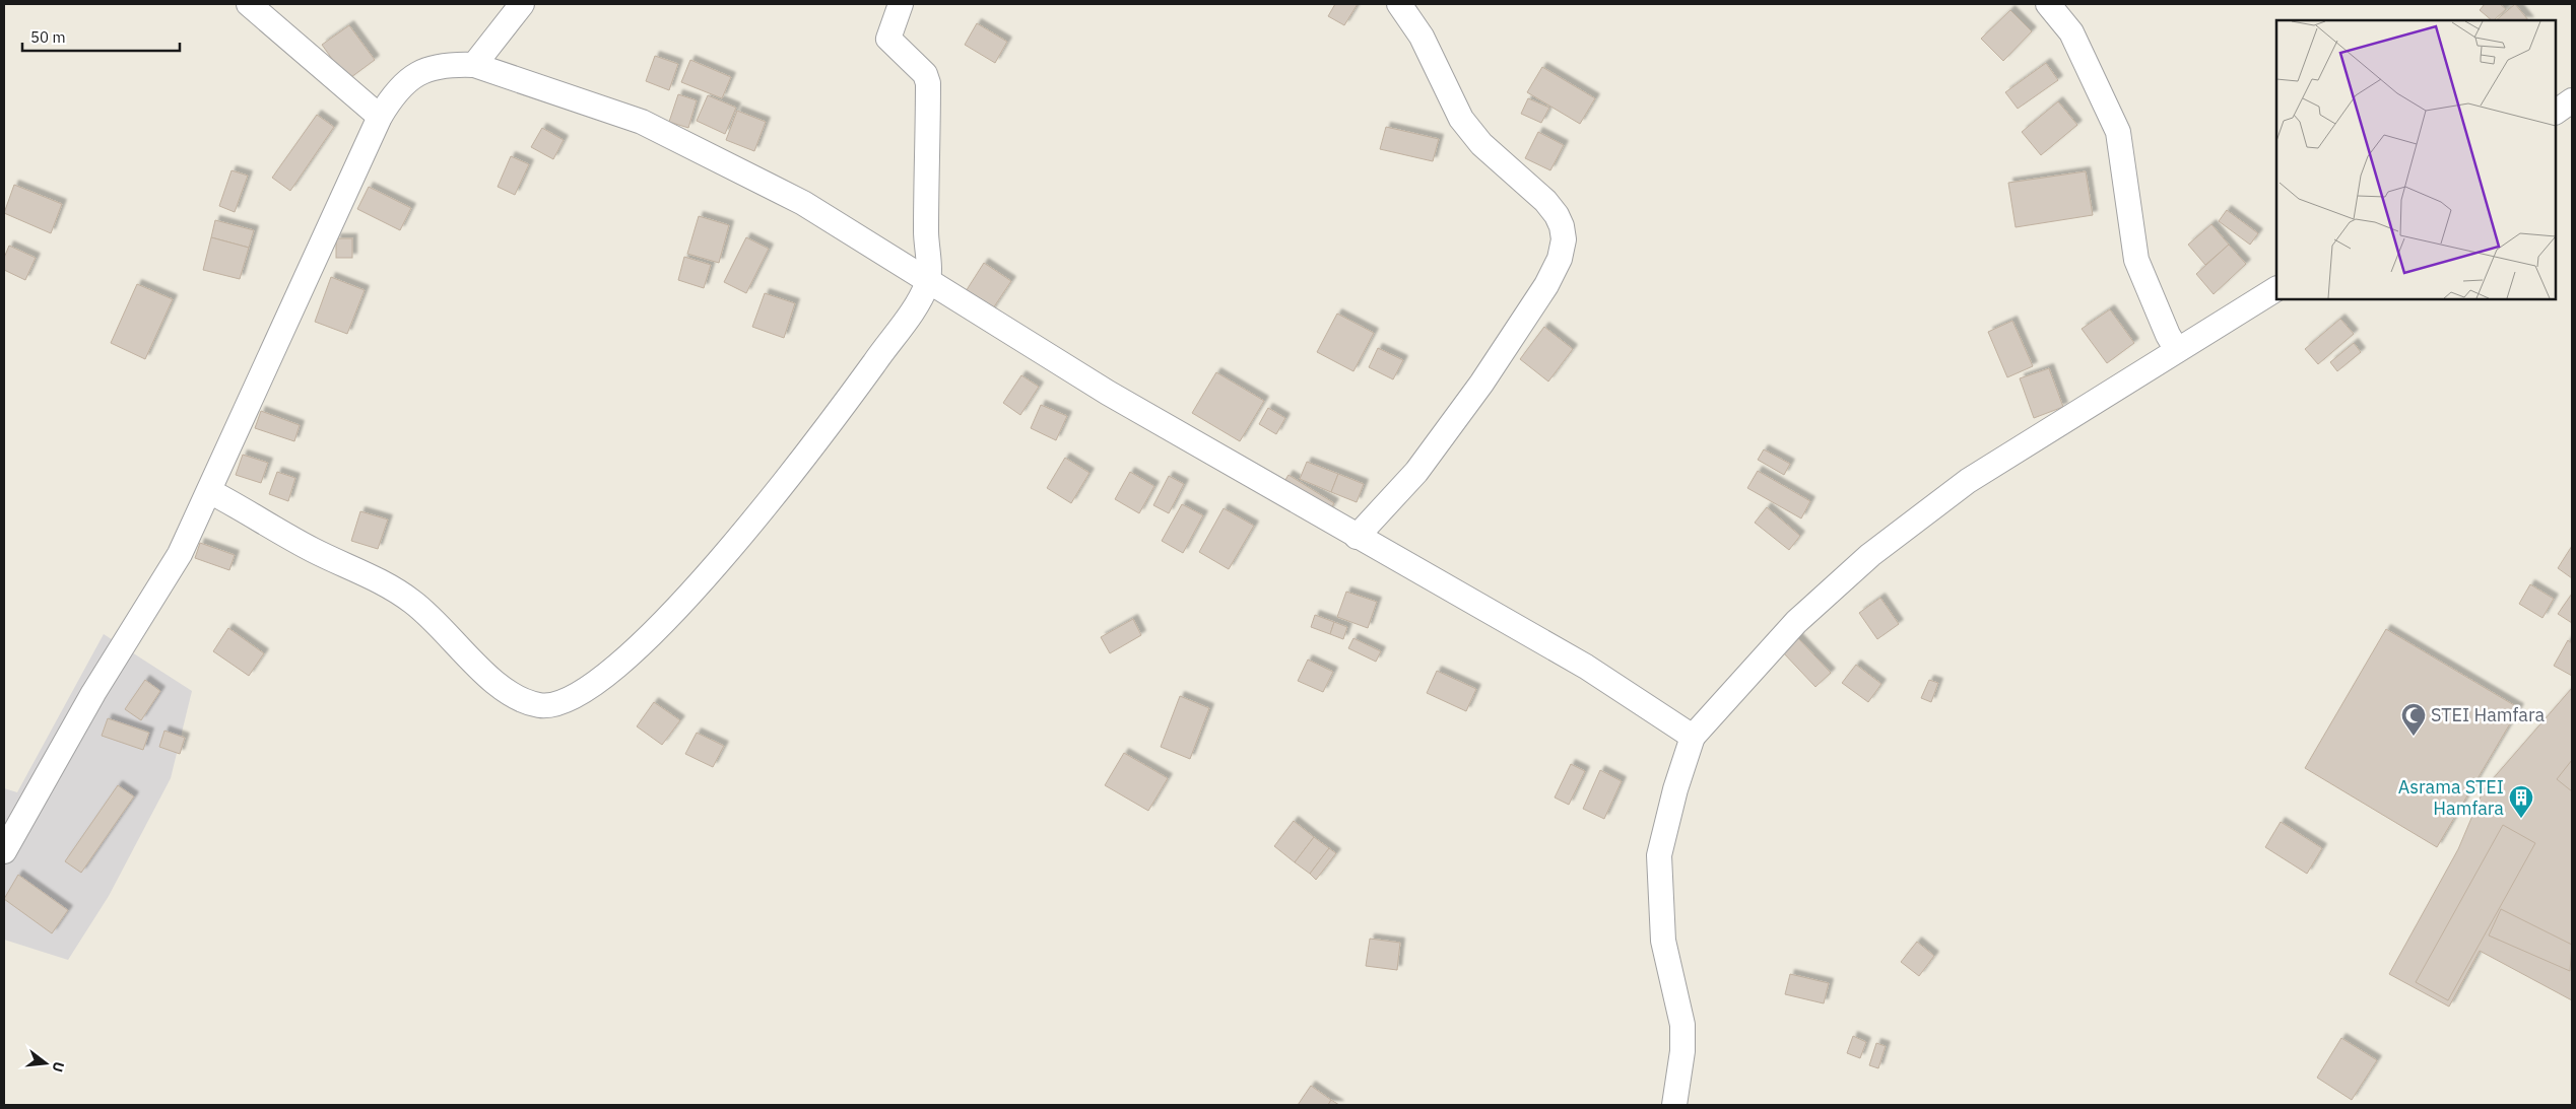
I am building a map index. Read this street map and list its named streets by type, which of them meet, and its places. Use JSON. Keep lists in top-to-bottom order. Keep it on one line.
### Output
{"places":{"mosque":["STEI Hamfara"],"building":["Asrama STEI Hamfara"]},"scale_bar":"50 m","north":"right"}
